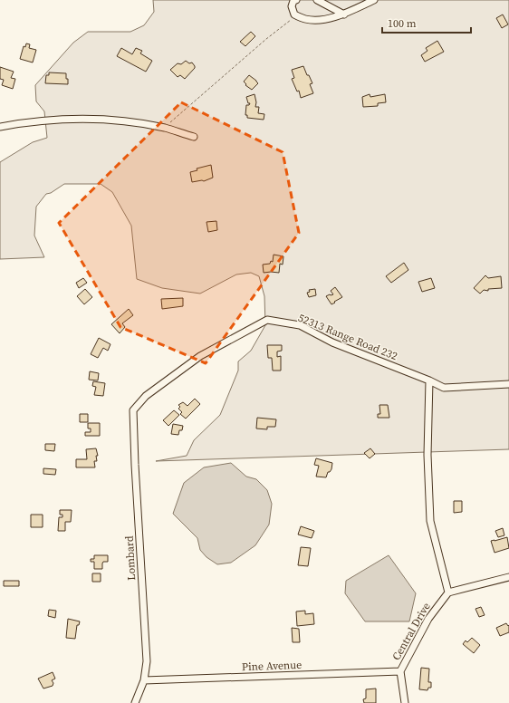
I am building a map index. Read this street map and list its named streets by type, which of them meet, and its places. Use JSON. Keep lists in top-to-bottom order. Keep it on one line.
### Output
{"streets":{"street":["52313 Range Road 232","Lombard","Central Drive","Pine Avenue"]},"crossings":[["52313 Range Road 232","Lombard"],["Lombard","Pine Avenue"],["Central Drive","Pine Avenue"]],"scale_bar":"100 m"}
